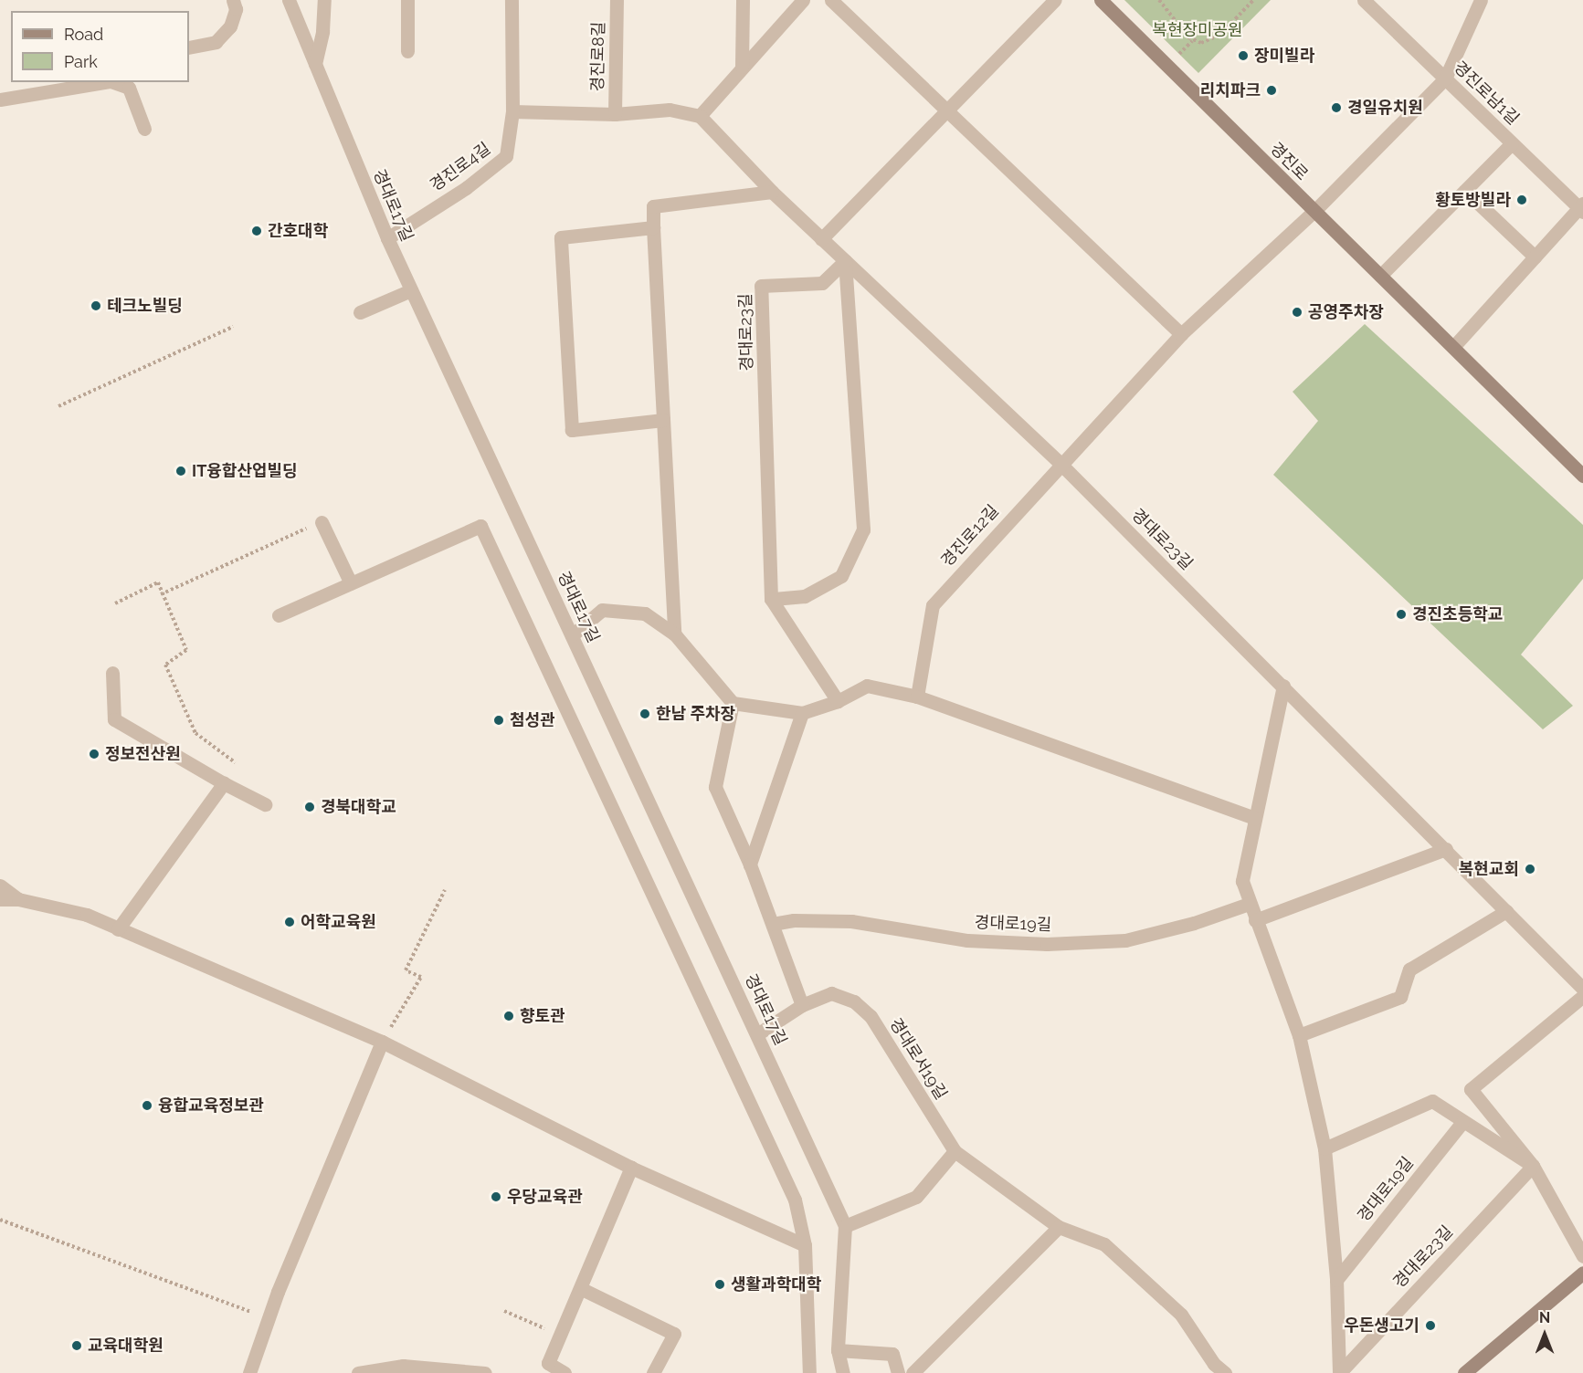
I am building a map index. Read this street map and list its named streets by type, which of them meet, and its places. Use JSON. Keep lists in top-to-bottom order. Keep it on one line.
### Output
{"streets":{"street":["경진로8길","경진로남1길","경진로","경진로4길","경대로17길","경대로23길","경진로12길","경대로19길","경대로서19길"]},"crossings":[["경진로남1길","경진로12길"],["경진로","경진로12길"],["경진로4길","경대로17길"],["경대로23길","경진로12길"],["경대로23길","경대로19길"]],"parks":["복현장미공원"],"places":["장미빌라","리치파크","경일유치원","황토방빌라","간호대학","테크노빌딩","공영주차장","IT융합산업빌딩","경진초등학교","한남 주차장","첨성관","정보전산원","경북대학교","복현교회","어학교육원","향토관","융합교육정보관","우당교육관","생활과학대학","우돈생고기","교육대학원"],"legend":["Road","Park"],"north":"top"}
